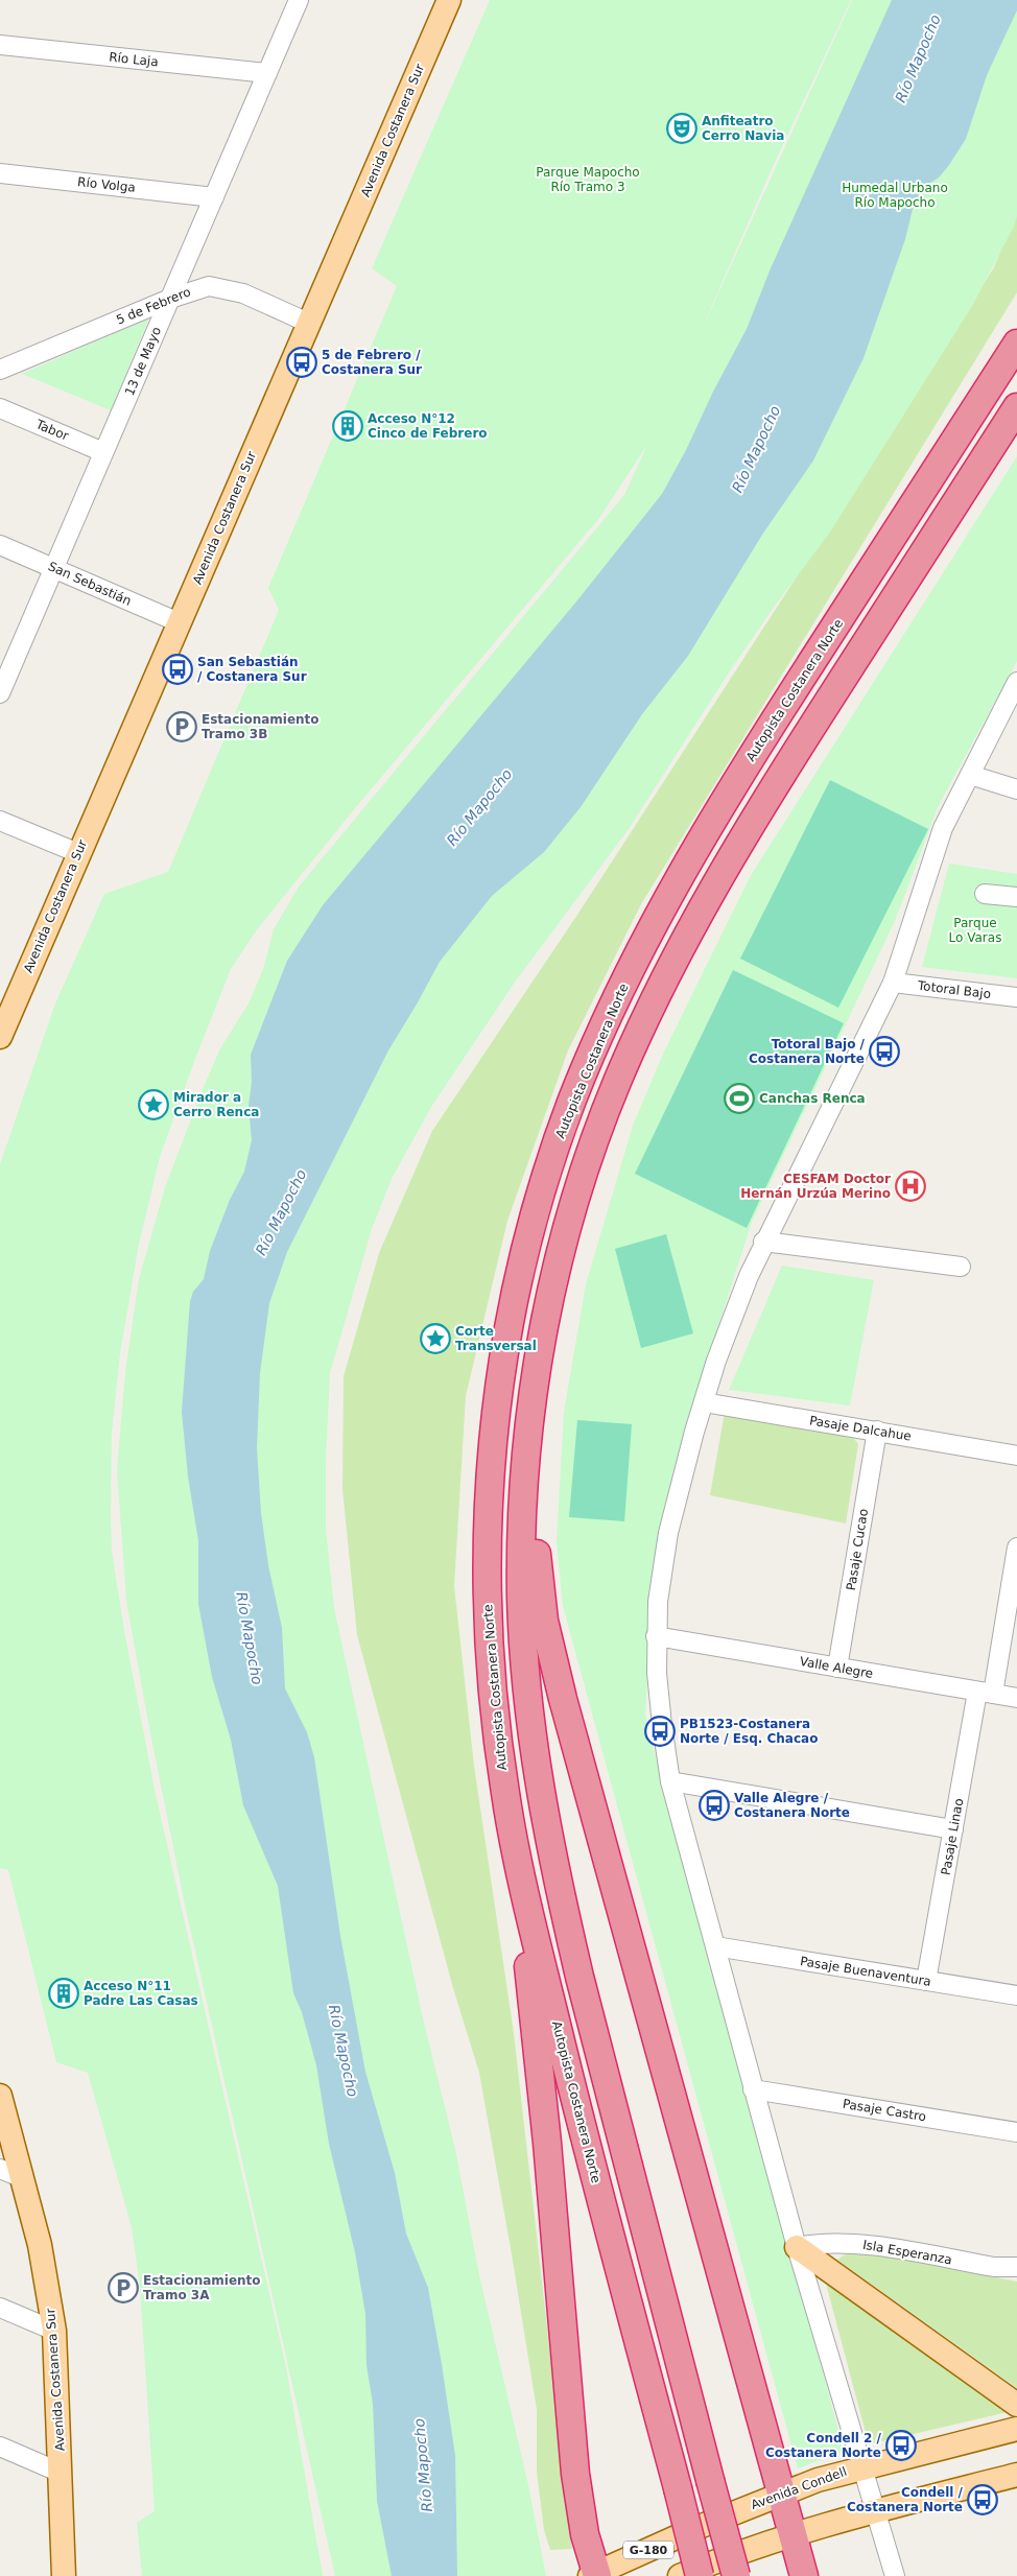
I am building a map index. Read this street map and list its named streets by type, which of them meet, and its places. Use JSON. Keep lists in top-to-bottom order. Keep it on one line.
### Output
{"streets":{"highway":["Autopista Costanera Norte"],"main road":["Avenida Costanera Sur","Avenida Condell","G-180"],"street":["Río Laja","Río Volga","5 de Febrero","13 de Mayo","Tabor","San Sebastián","Totoral Bajo","Pasaje Dalcahue","Pasaje Cucao","Valle Alegre","Pasaje Linao","Pasaje Buenaventura","Pasaje Castro","Isla Esperanza"]},"crossings":[["Río Laja","13 de Mayo"],["Avenida Costanera Sur","5 de Febrero"],["Avenida Costanera Sur","San Sebastián"],["Río Volga","13 de Mayo"],["5 de Febrero","13 de Mayo"],["13 de Mayo","Tabor"],["13 de Mayo","San Sebastián"],["Pasaje Dalcahue","Pasaje Cucao"],["Pasaje Cucao","Valle Alegre"],["Valle Alegre","Pasaje Linao"],["Pasaje Linao","Pasaje Buenaventura"]],"water":["Río Mapocho"],"parks":["Parque Mapocho Río Tramo 3","Humedal Urbano Río Mapocho","Parque Lo Varas"],"places":{"theatre":["Anfiteatro Cerro Navia"],"bus stop":["5 de Febrero / Costanera Sur","San Sebastián / Costanera Sur","Totoral Bajo / Costanera Norte","PB1523-Costanera Norte / Esq. Chacao","Valle Alegre / Costanera Norte","Condell 2 / Costanera Norte","Condell / Costanera Norte"],"building":["Acceso N°12 Cinco de Febrero","Acceso N°11 Padre Las Casas"],"parking":["Estacionamiento Tramo 3B","Estacionamiento Tramo 3A"],"sports":["Canchas Renca"],"place":["Mirador a Cerro Renca","Corte Transversal"],"hospital":["CESFAM Doctor Hernán Urzúa Merino"]}}
